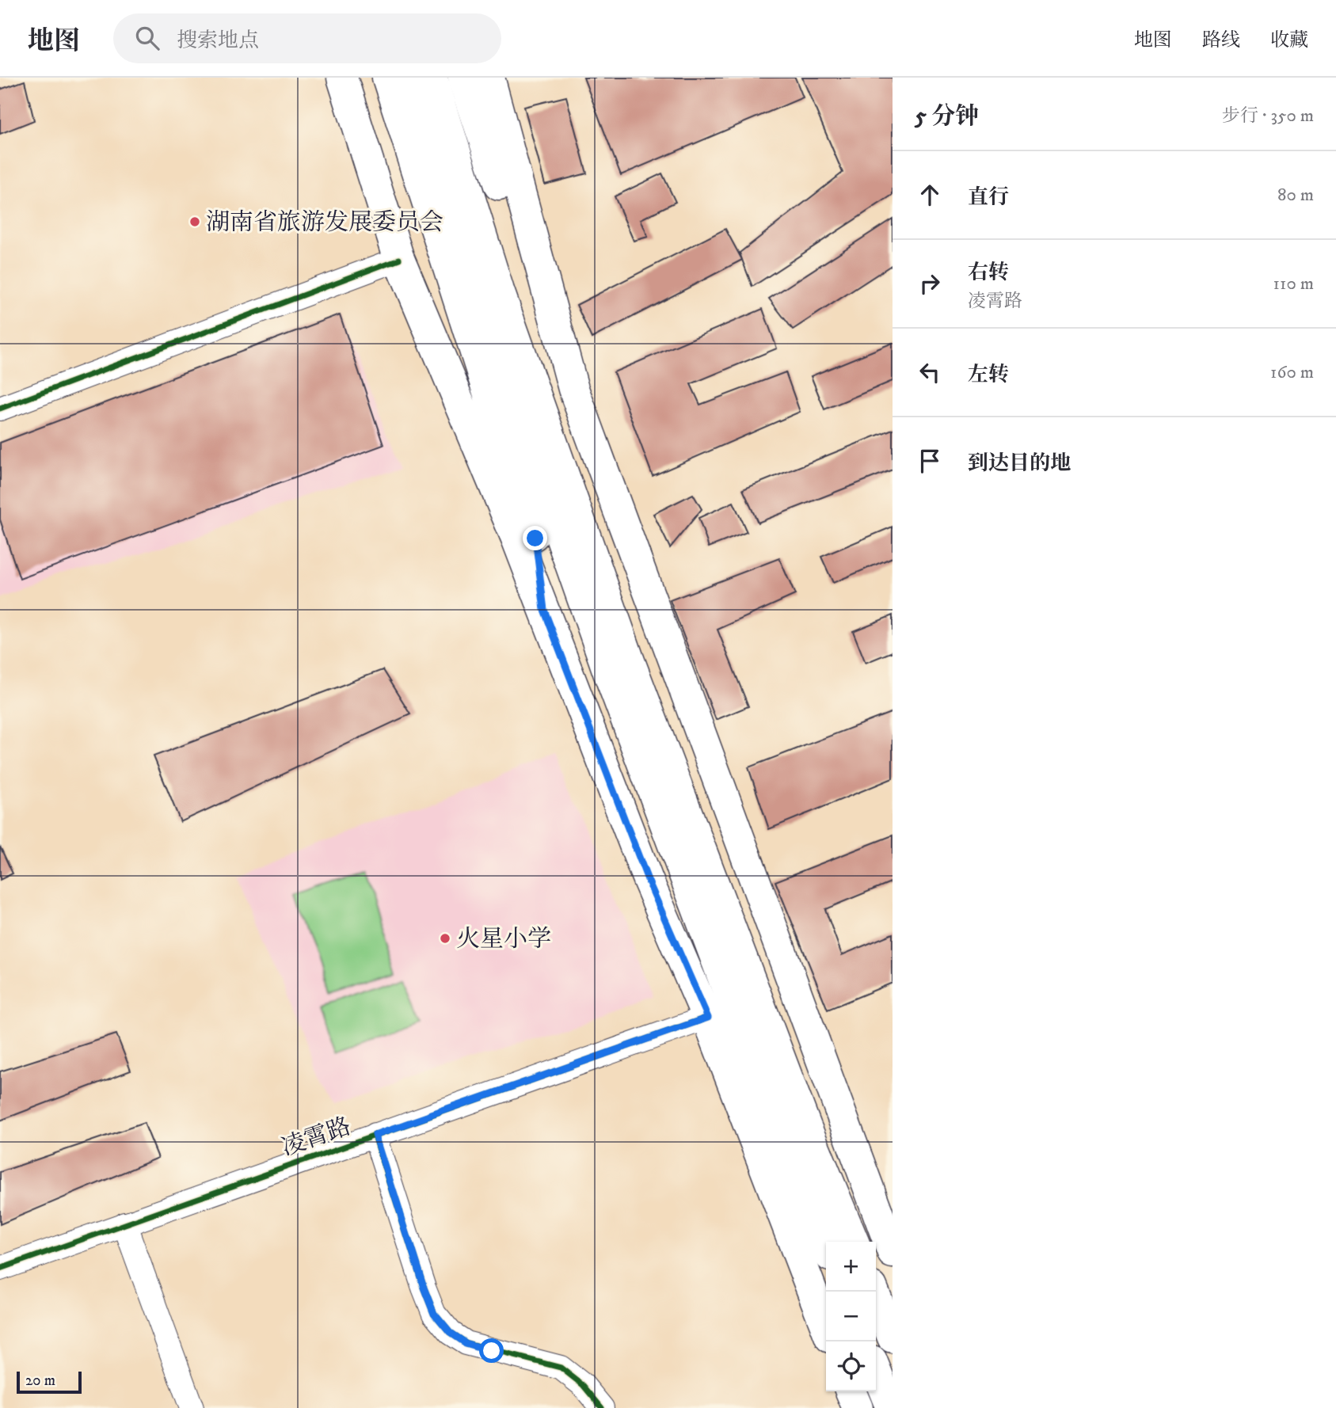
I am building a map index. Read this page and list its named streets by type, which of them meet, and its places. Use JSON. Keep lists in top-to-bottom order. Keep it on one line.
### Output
{"streets":{"street":["凌霄路"]},"places":["湖南省旅游发展委员会","火星小学"],"scale_bar":"20 m","page":{"header":"地图","search":"搜索地点","nav":["地图","路线","收藏"],"heading":["5 分钟","步行 · 350 m"],"list":[["直行","80 m"],["右转","凌霄路","110 m"],["左转","160 m"],"到达目的地"],"map_buttons":["+","−"],"scale":"20 m"}}
